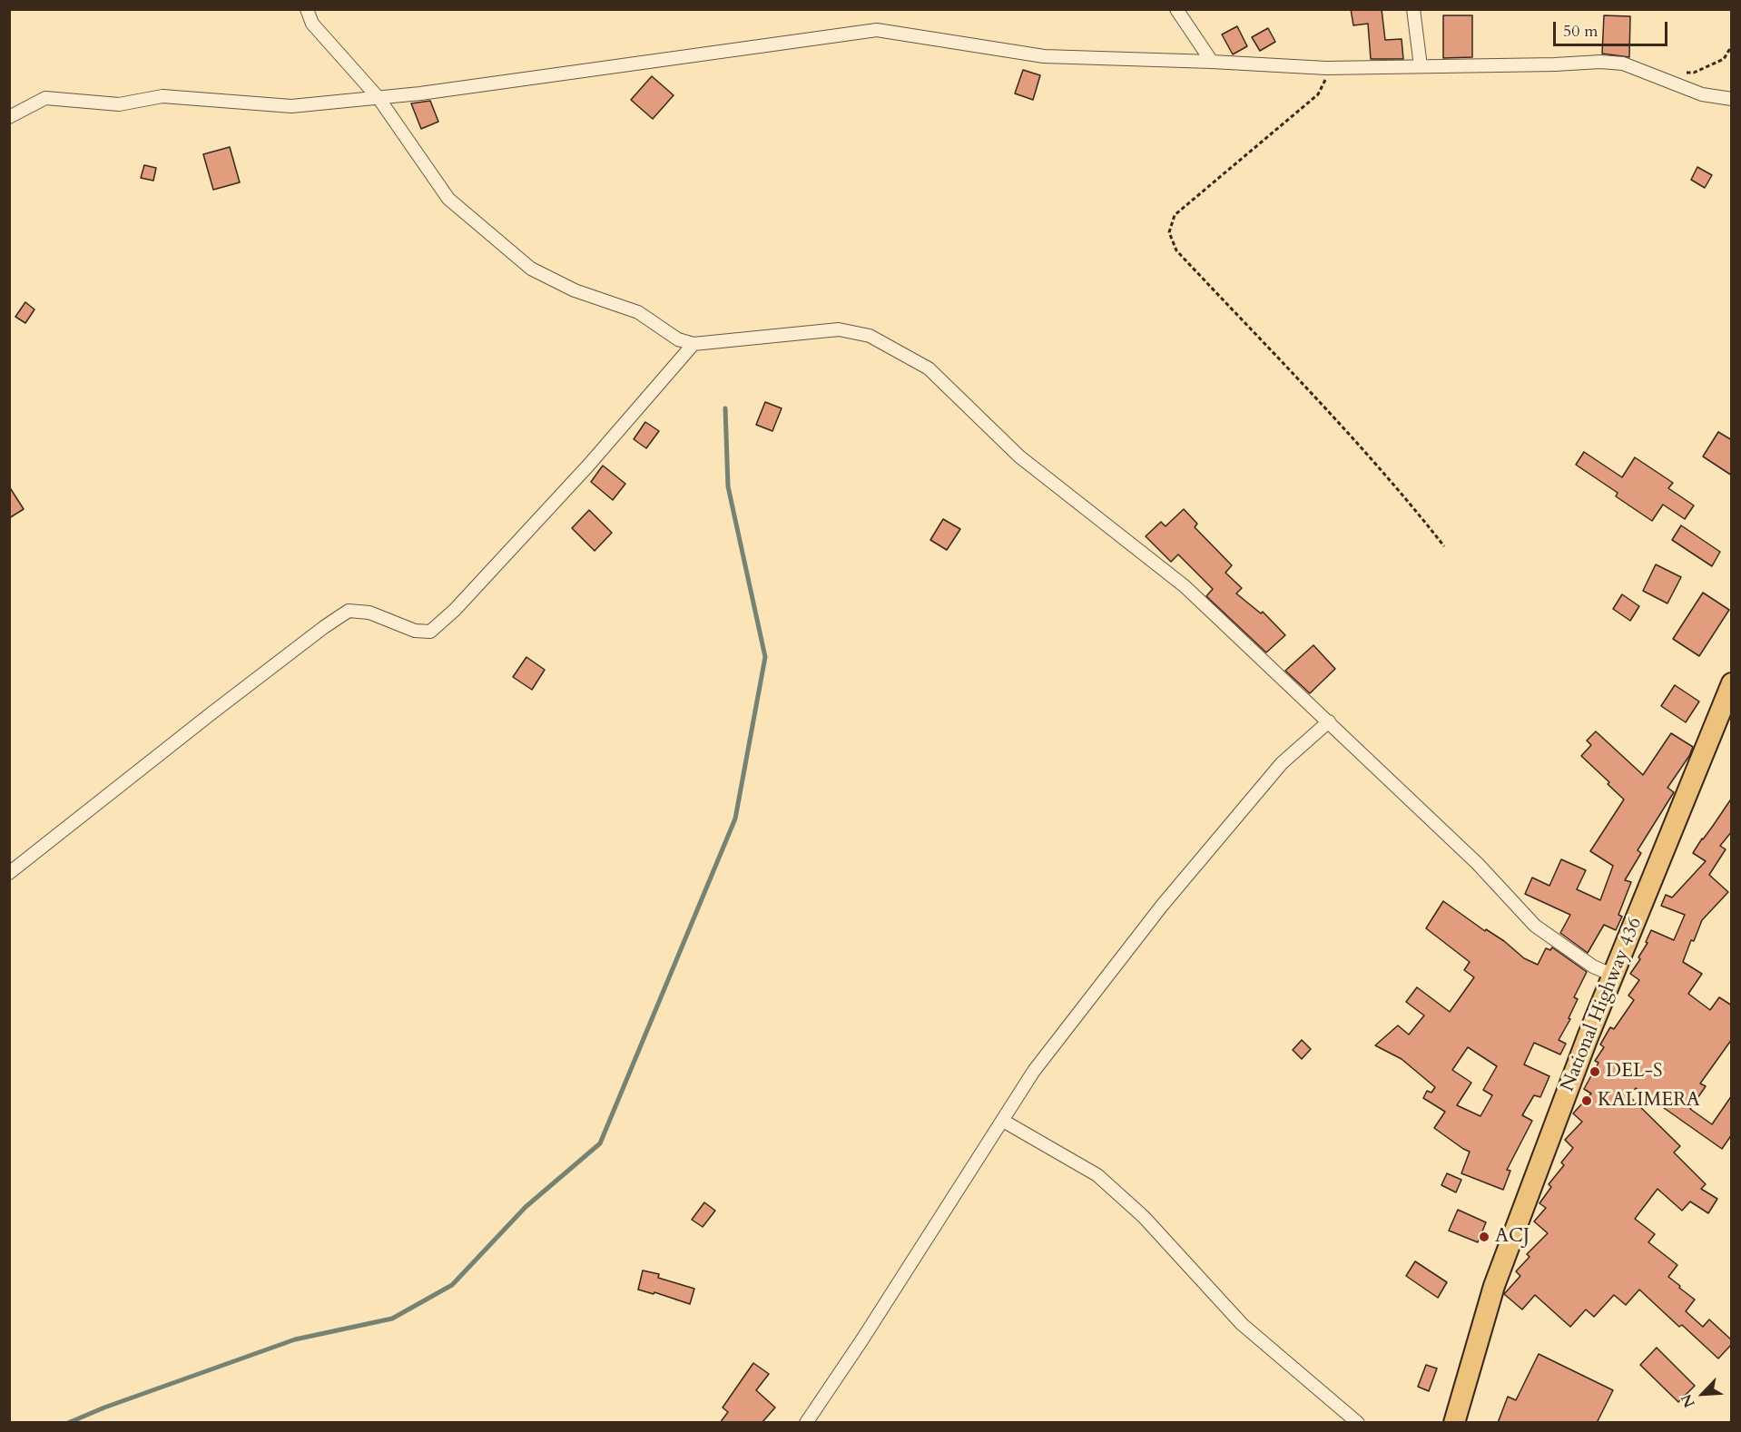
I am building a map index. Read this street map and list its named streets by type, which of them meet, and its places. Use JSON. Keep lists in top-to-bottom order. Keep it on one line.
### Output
{"streets":{"main road":["National Highway 436"]},"places":["DEL-S","KALIMERA","ACJ"],"scale_bar":"50 m","north":"bottom left"}
